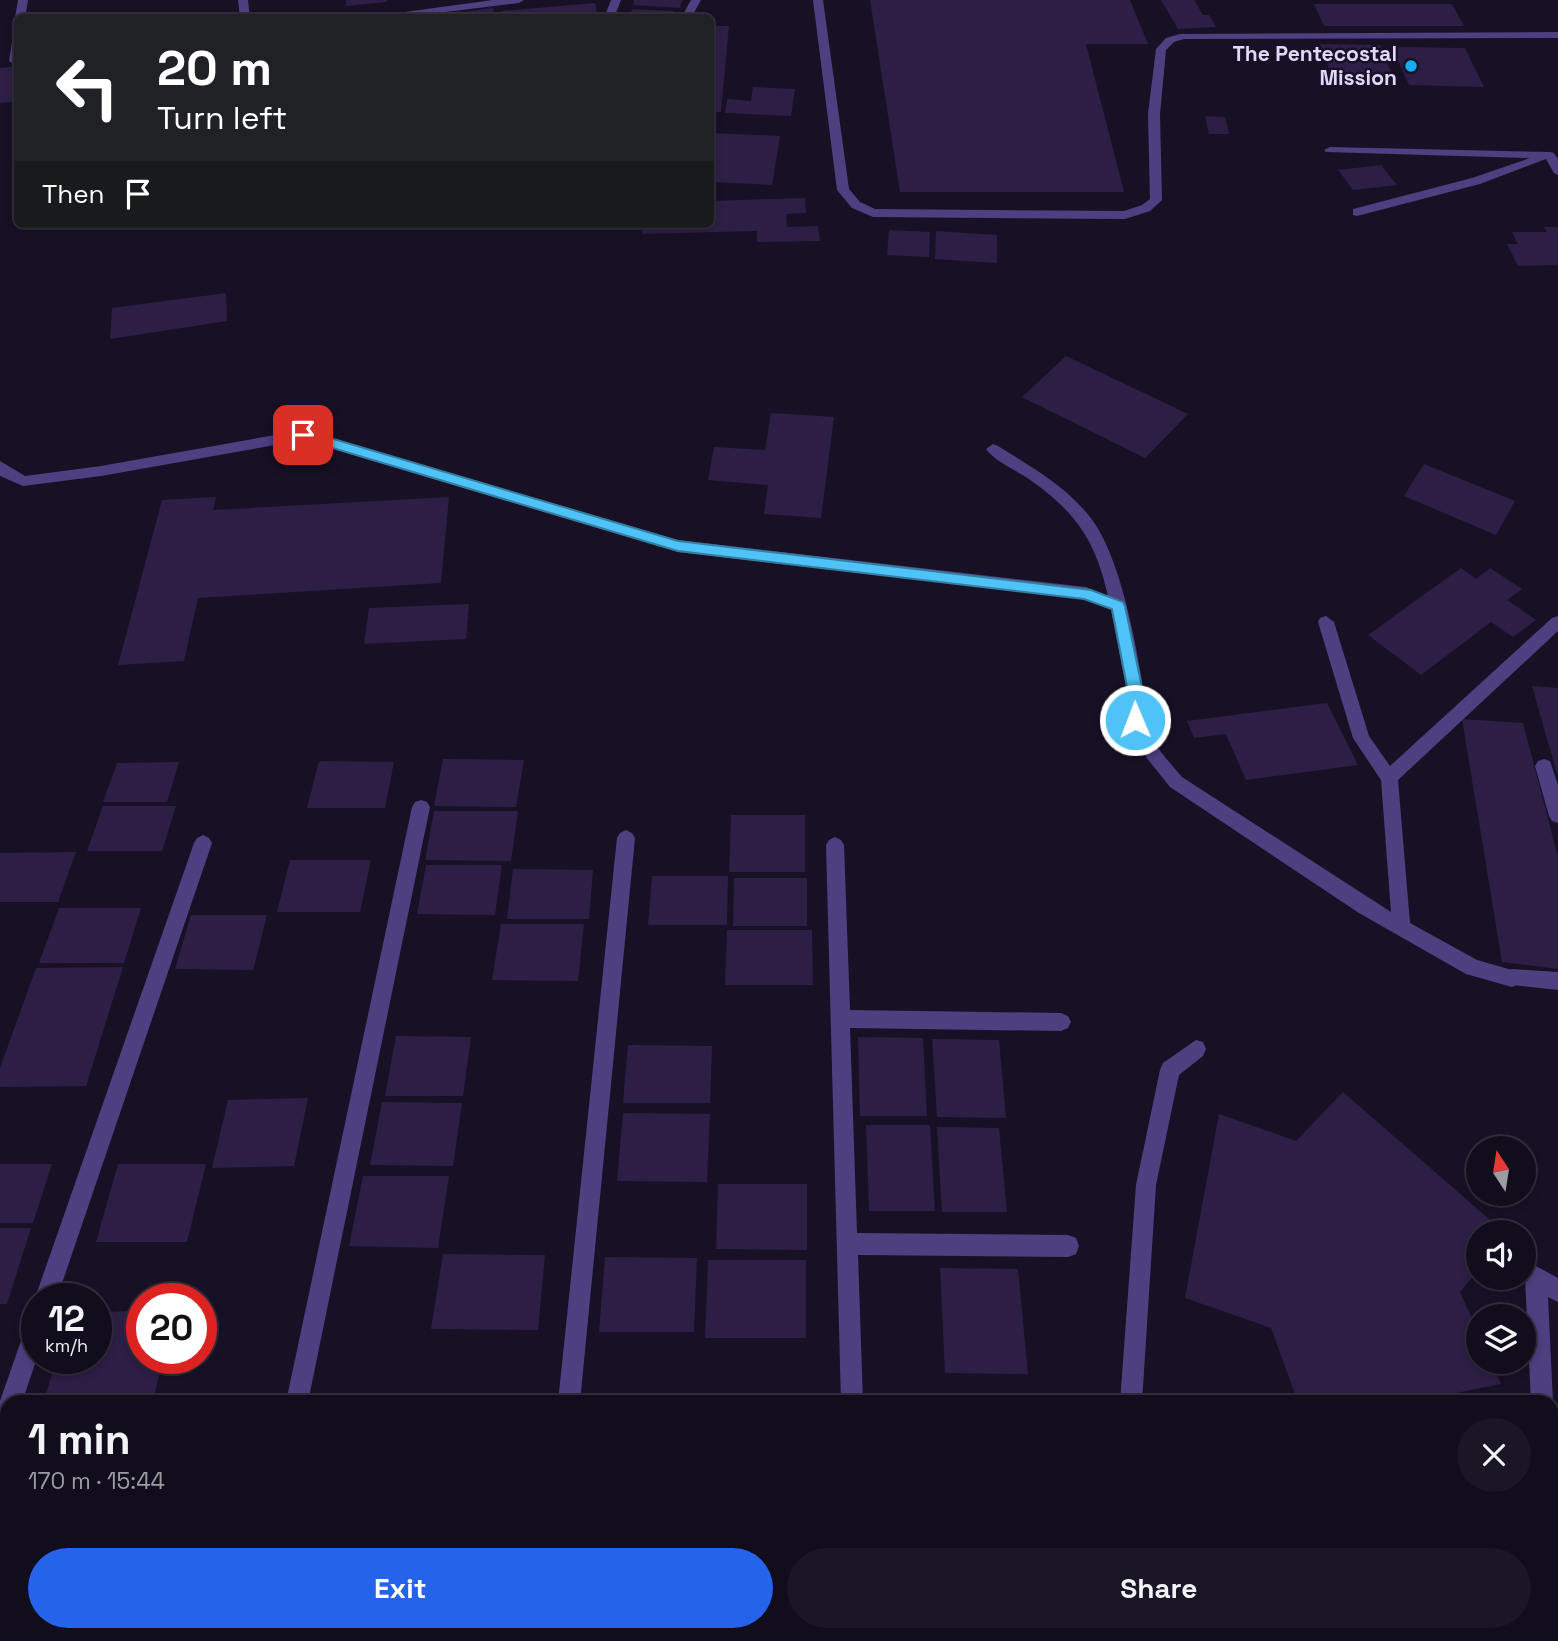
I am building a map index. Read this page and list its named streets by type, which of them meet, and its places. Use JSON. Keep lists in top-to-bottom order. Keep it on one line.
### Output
{"places":["The Pentecostal Mission"],"north":"top","page":{"turn":["20 m","Turn left"],"then":"Then","speed":"12 km/h","limit":"20","heading":["1 min","170 m · 15:44"],"buttons":["Exit","Share"]}}
